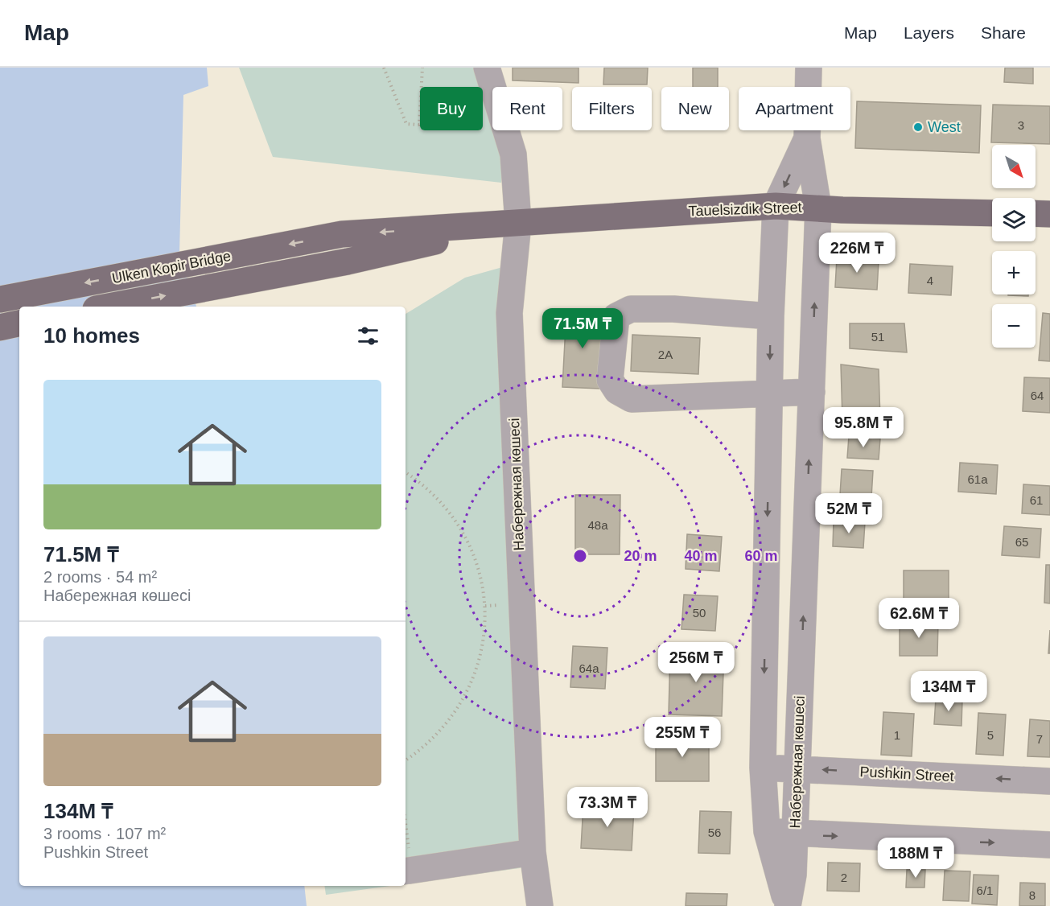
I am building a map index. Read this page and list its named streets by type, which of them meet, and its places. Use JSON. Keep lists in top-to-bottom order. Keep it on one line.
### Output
{"streets":{"main road":["Tauelsіzdіk Street","Ulken Kopir Bridge"],"street":["Набережная көшесі","Pushkin Street"]},"crossings":[["Tauelsіzdіk Street","Ulken Kopir Bridge"],["Tauelsіzdіk Street","Набережная көшесі"],["Ulken Kopir Bridge","Набережная көшесі"],["Набережная көшесі","Pushkin Street"]],"places":["West"],"house_numbers":["3","4","51","2А","64","61а","61","48а","65","50","64а","1","5","7","56","2","6/1","8"],"north":"bottom right","page":{"header":"Map","nav":["Map","Layers","Share"],"chip":["Buy","Rent","Filters","New","Apartment"],"map_buttons":["+","−"],"price":["226M ₸","71.5M ₸","95.8M ₸","52M ₸","62.6M ₸","256M ₸","134M ₸","255M ₸","73.3M ₸","188M ₸"],"heading":"10 homes","list":[{"name":"71.5M ₸","note":"2 rooms · 54 m² · Набережная көшесі"},{"name":"134M ₸","note":"3 rooms · 107 m² · Pushkin Street"}]},"rings":["20 m","40 m","60 m"]}
